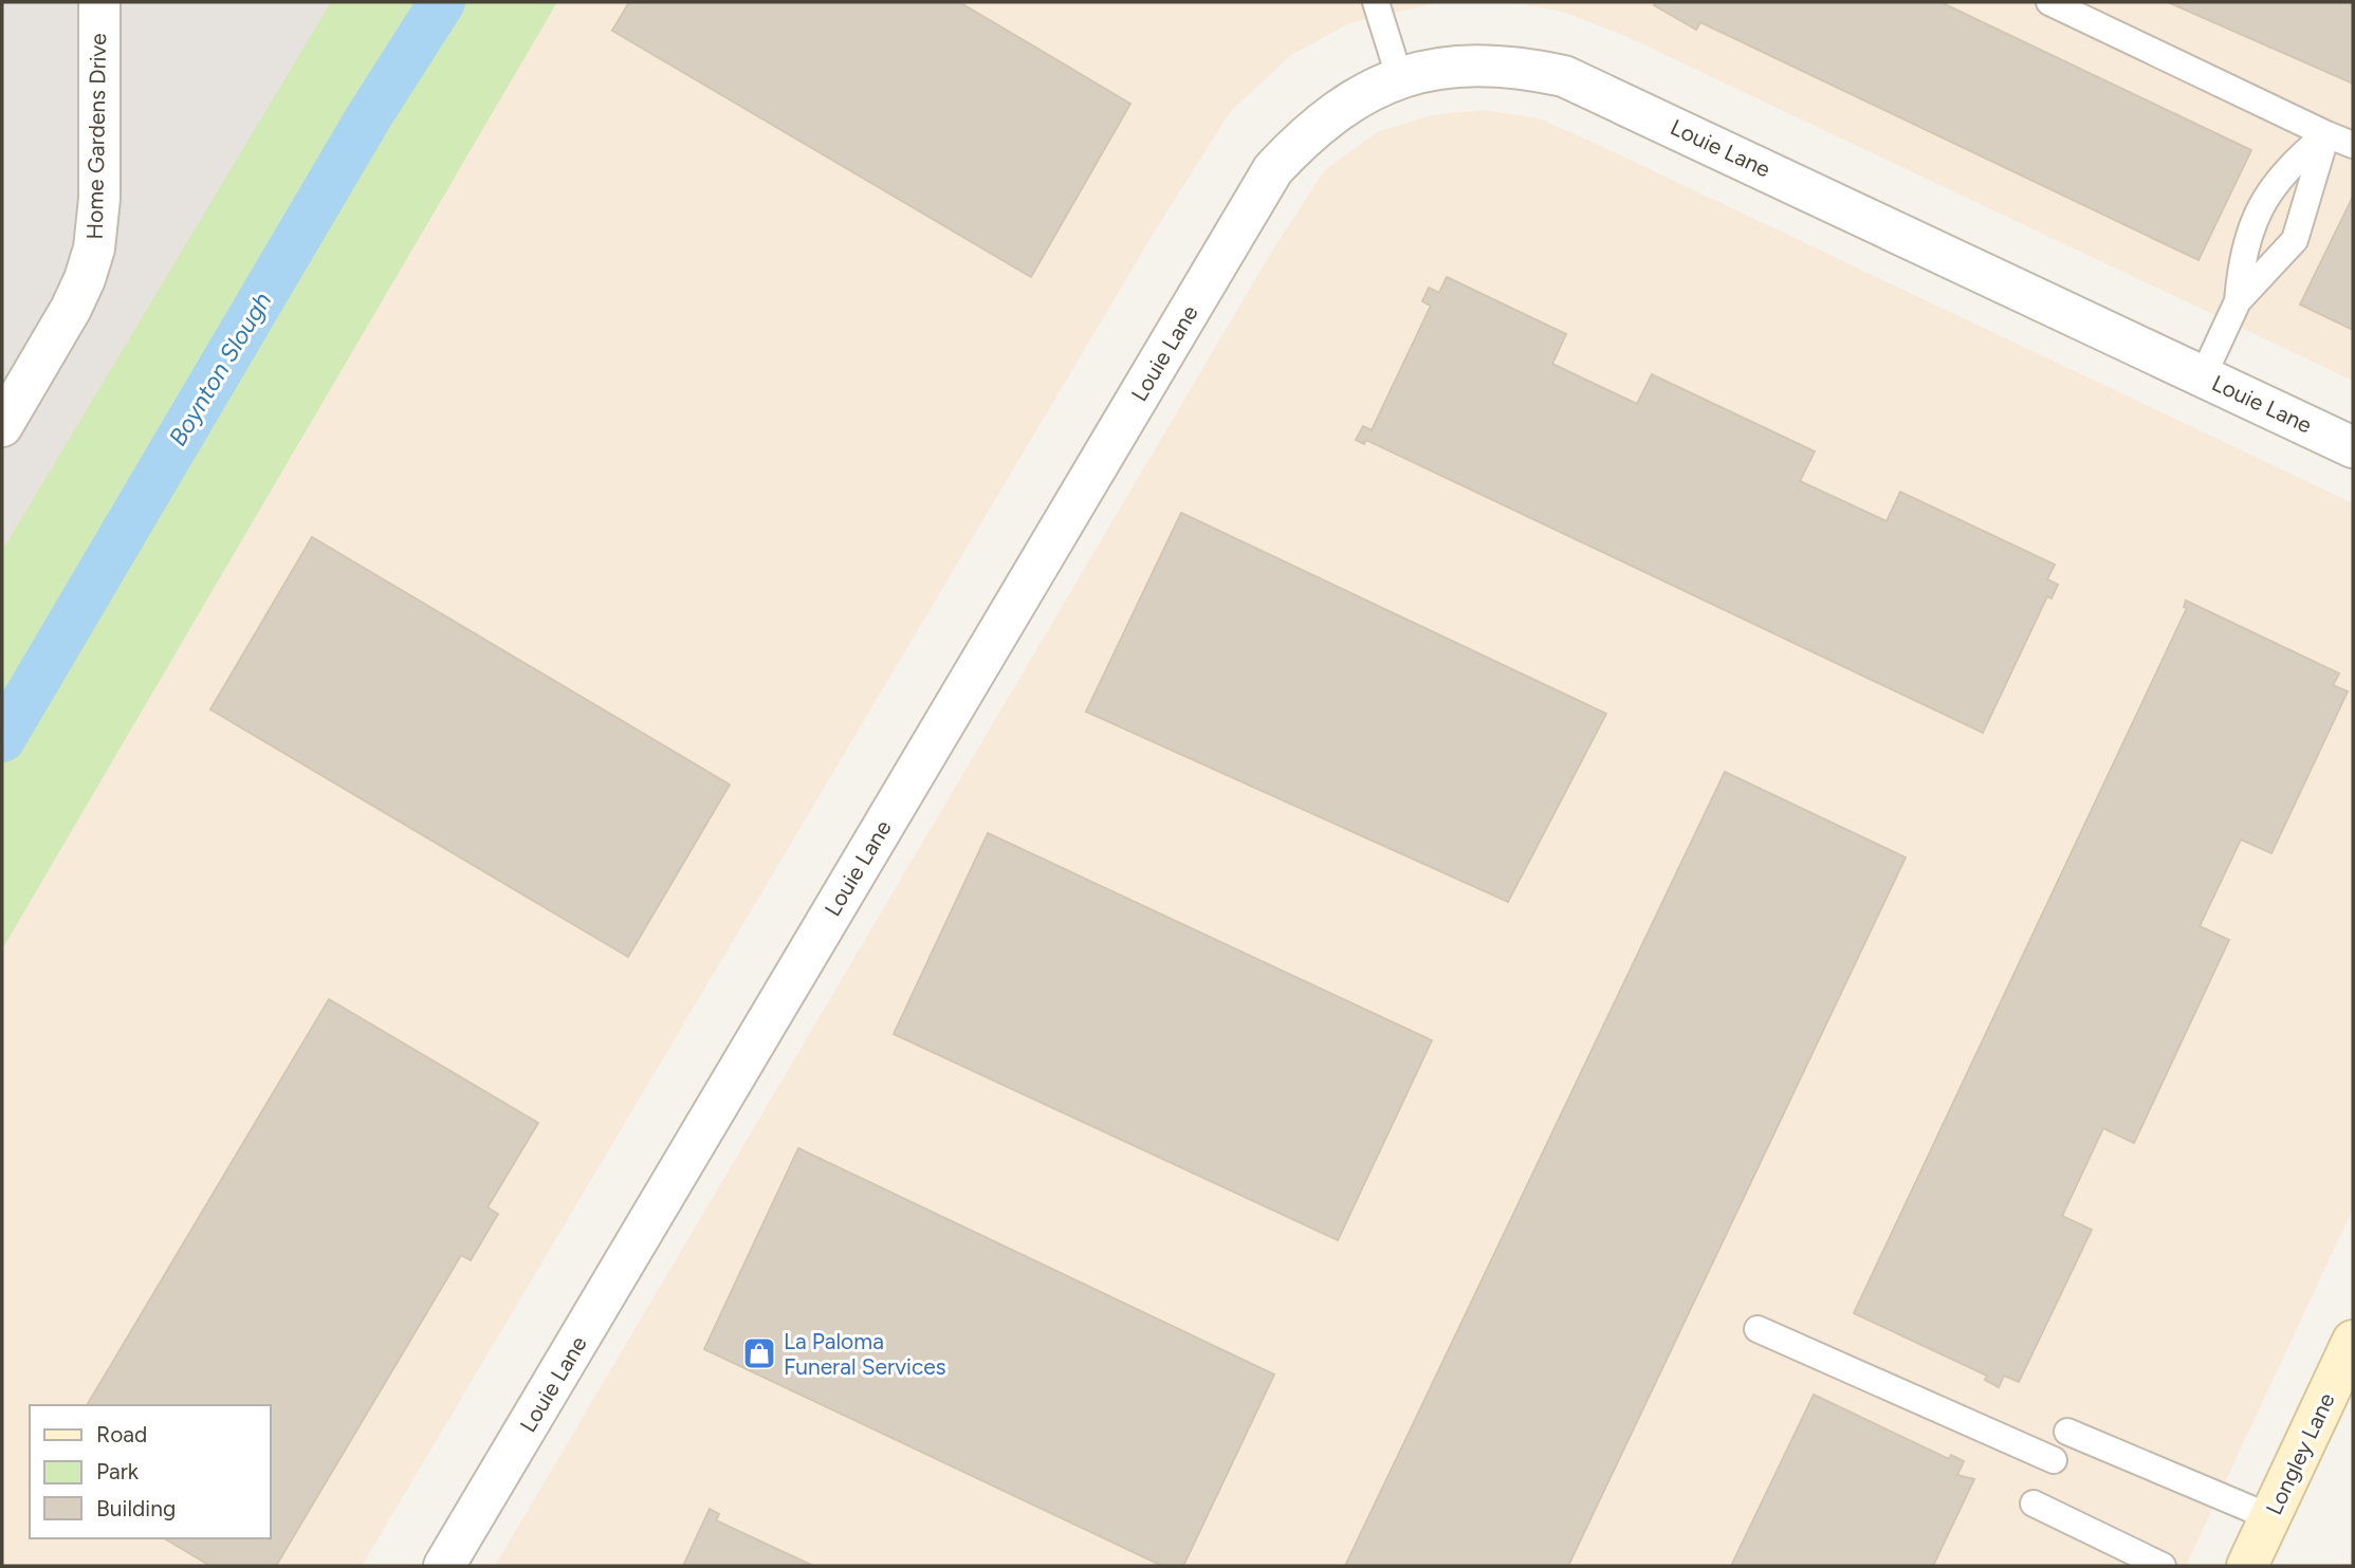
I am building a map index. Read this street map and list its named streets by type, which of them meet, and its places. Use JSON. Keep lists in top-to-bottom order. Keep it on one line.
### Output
{"streets":{"main road":["Longley Lane"],"street":["Home Gardens Drive","Louie Lane"]},"water":["Boynton Slough"],"places":{"shop":["La Paloma Funeral Services"]},"legend":["Road","Park","Building"]}
